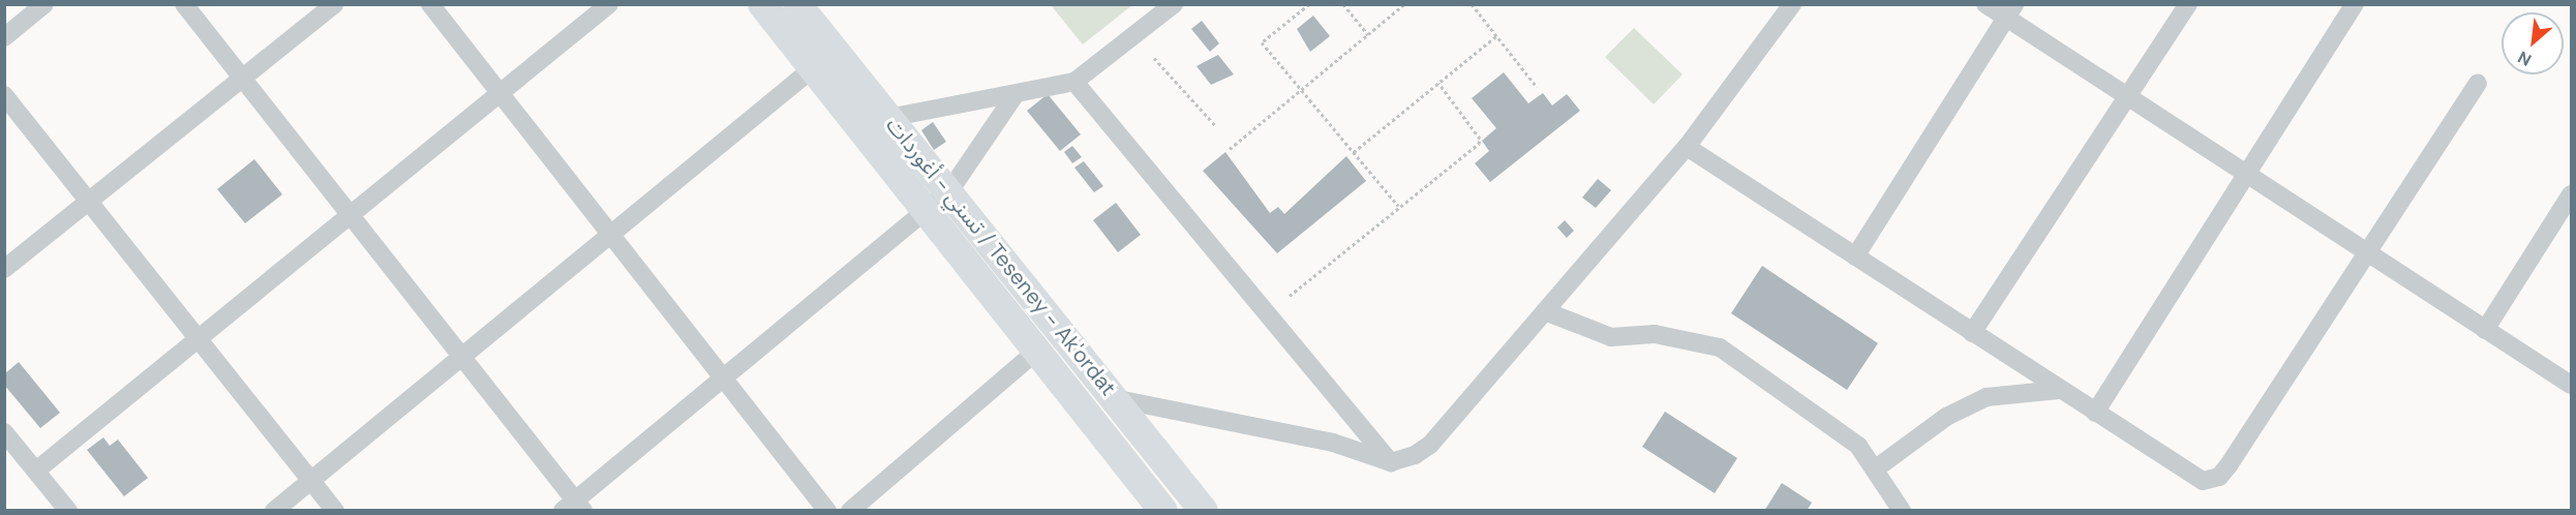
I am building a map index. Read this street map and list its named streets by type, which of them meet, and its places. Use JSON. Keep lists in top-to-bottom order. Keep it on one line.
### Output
{"streets":{"main road":["تسني - أغوردات / Teseney - Ak'ordat"]},"north":"bottom left"}
